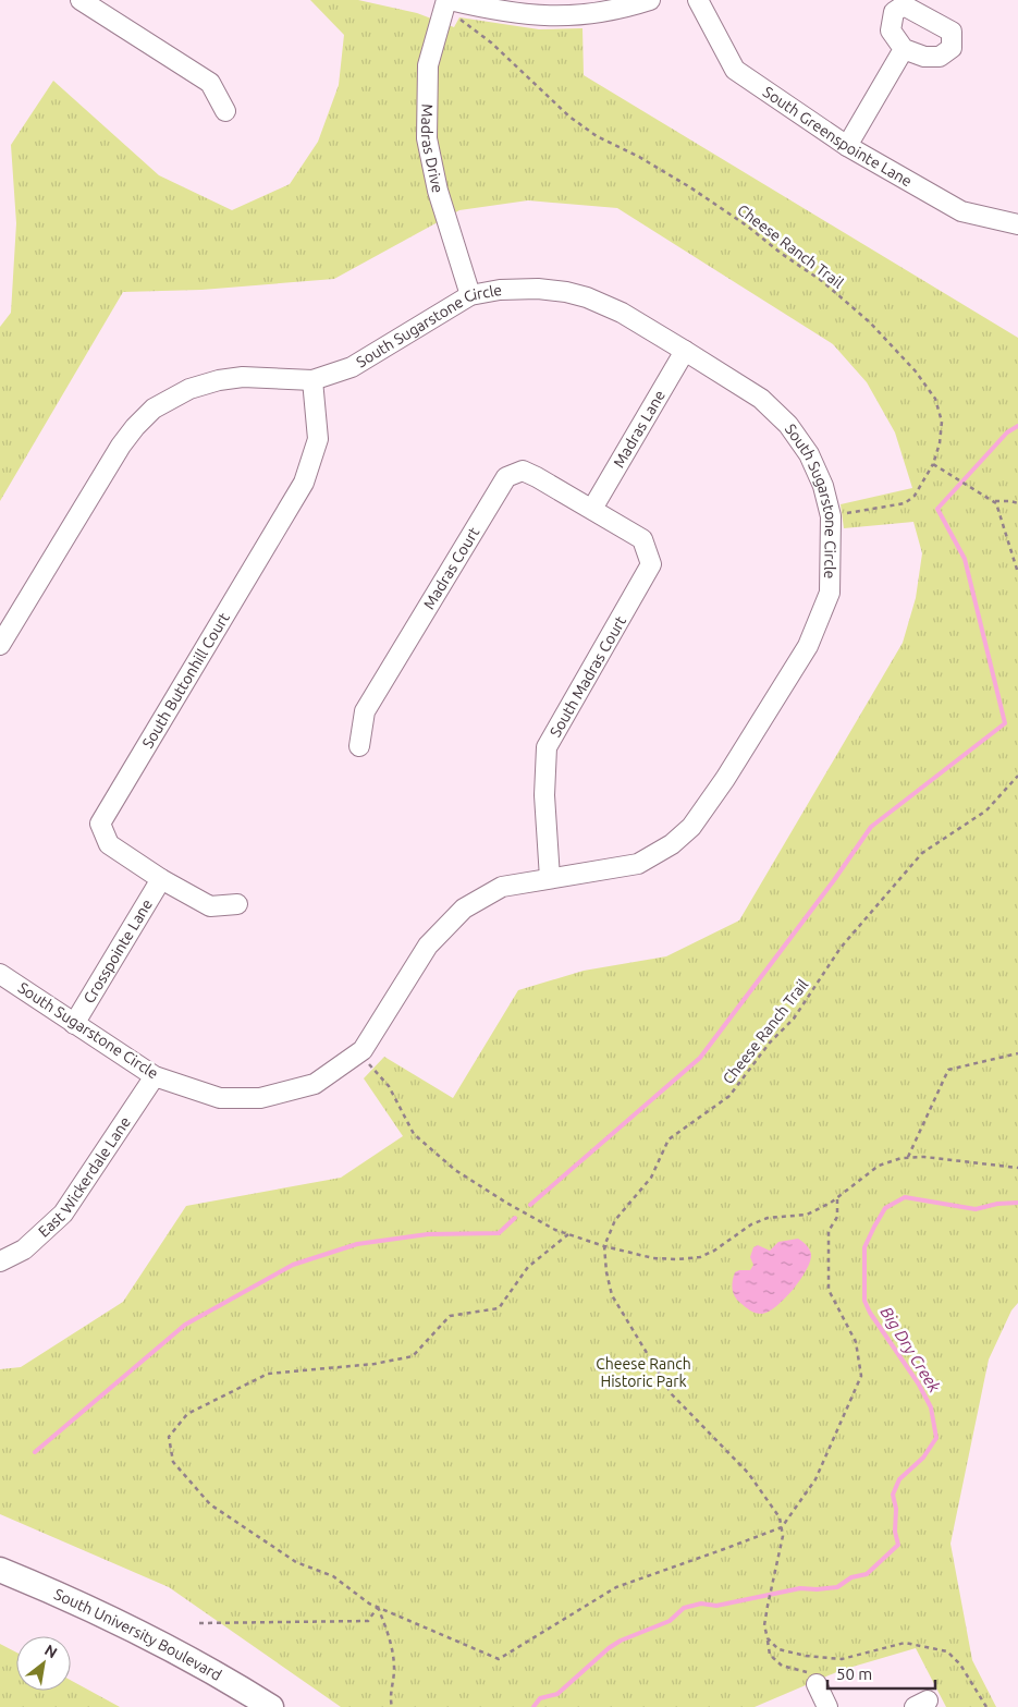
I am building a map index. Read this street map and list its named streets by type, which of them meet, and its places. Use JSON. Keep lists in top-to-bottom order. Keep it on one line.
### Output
{"streets":{"main road":["South University Boulevard"],"street":["South Greenspointe Lane","Madras Drive","South Sugarstone Circle","Madras Lane","Madras Court","South Madras Court","South Buttonhill Court","Crosspointe Lane","East Wickerdale Lane"],"path":["Cheese Ranch Trail"]},"crossings":[["Madras Drive","South Sugarstone Circle"],["Cheese Ranch Trail","South Sugarstone Circle"],["South Sugarstone Circle","Madras Lane"],["South Sugarstone Circle","South Madras Court"],["South Sugarstone Circle","South Buttonhill Court"],["South Sugarstone Circle","Crosspointe Lane"],["South Sugarstone Circle","East Wickerdale Lane"],["Madras Lane","Madras Court"],["Madras Lane","South Madras Court"],["Madras Court","South Madras Court"],["South Buttonhill Court","Crosspointe Lane"]],"water":["Big Dry Creek"],"parks":["Cheese Ranch Historic Park"],"scale_bar":"50 m","north":"top right"}
